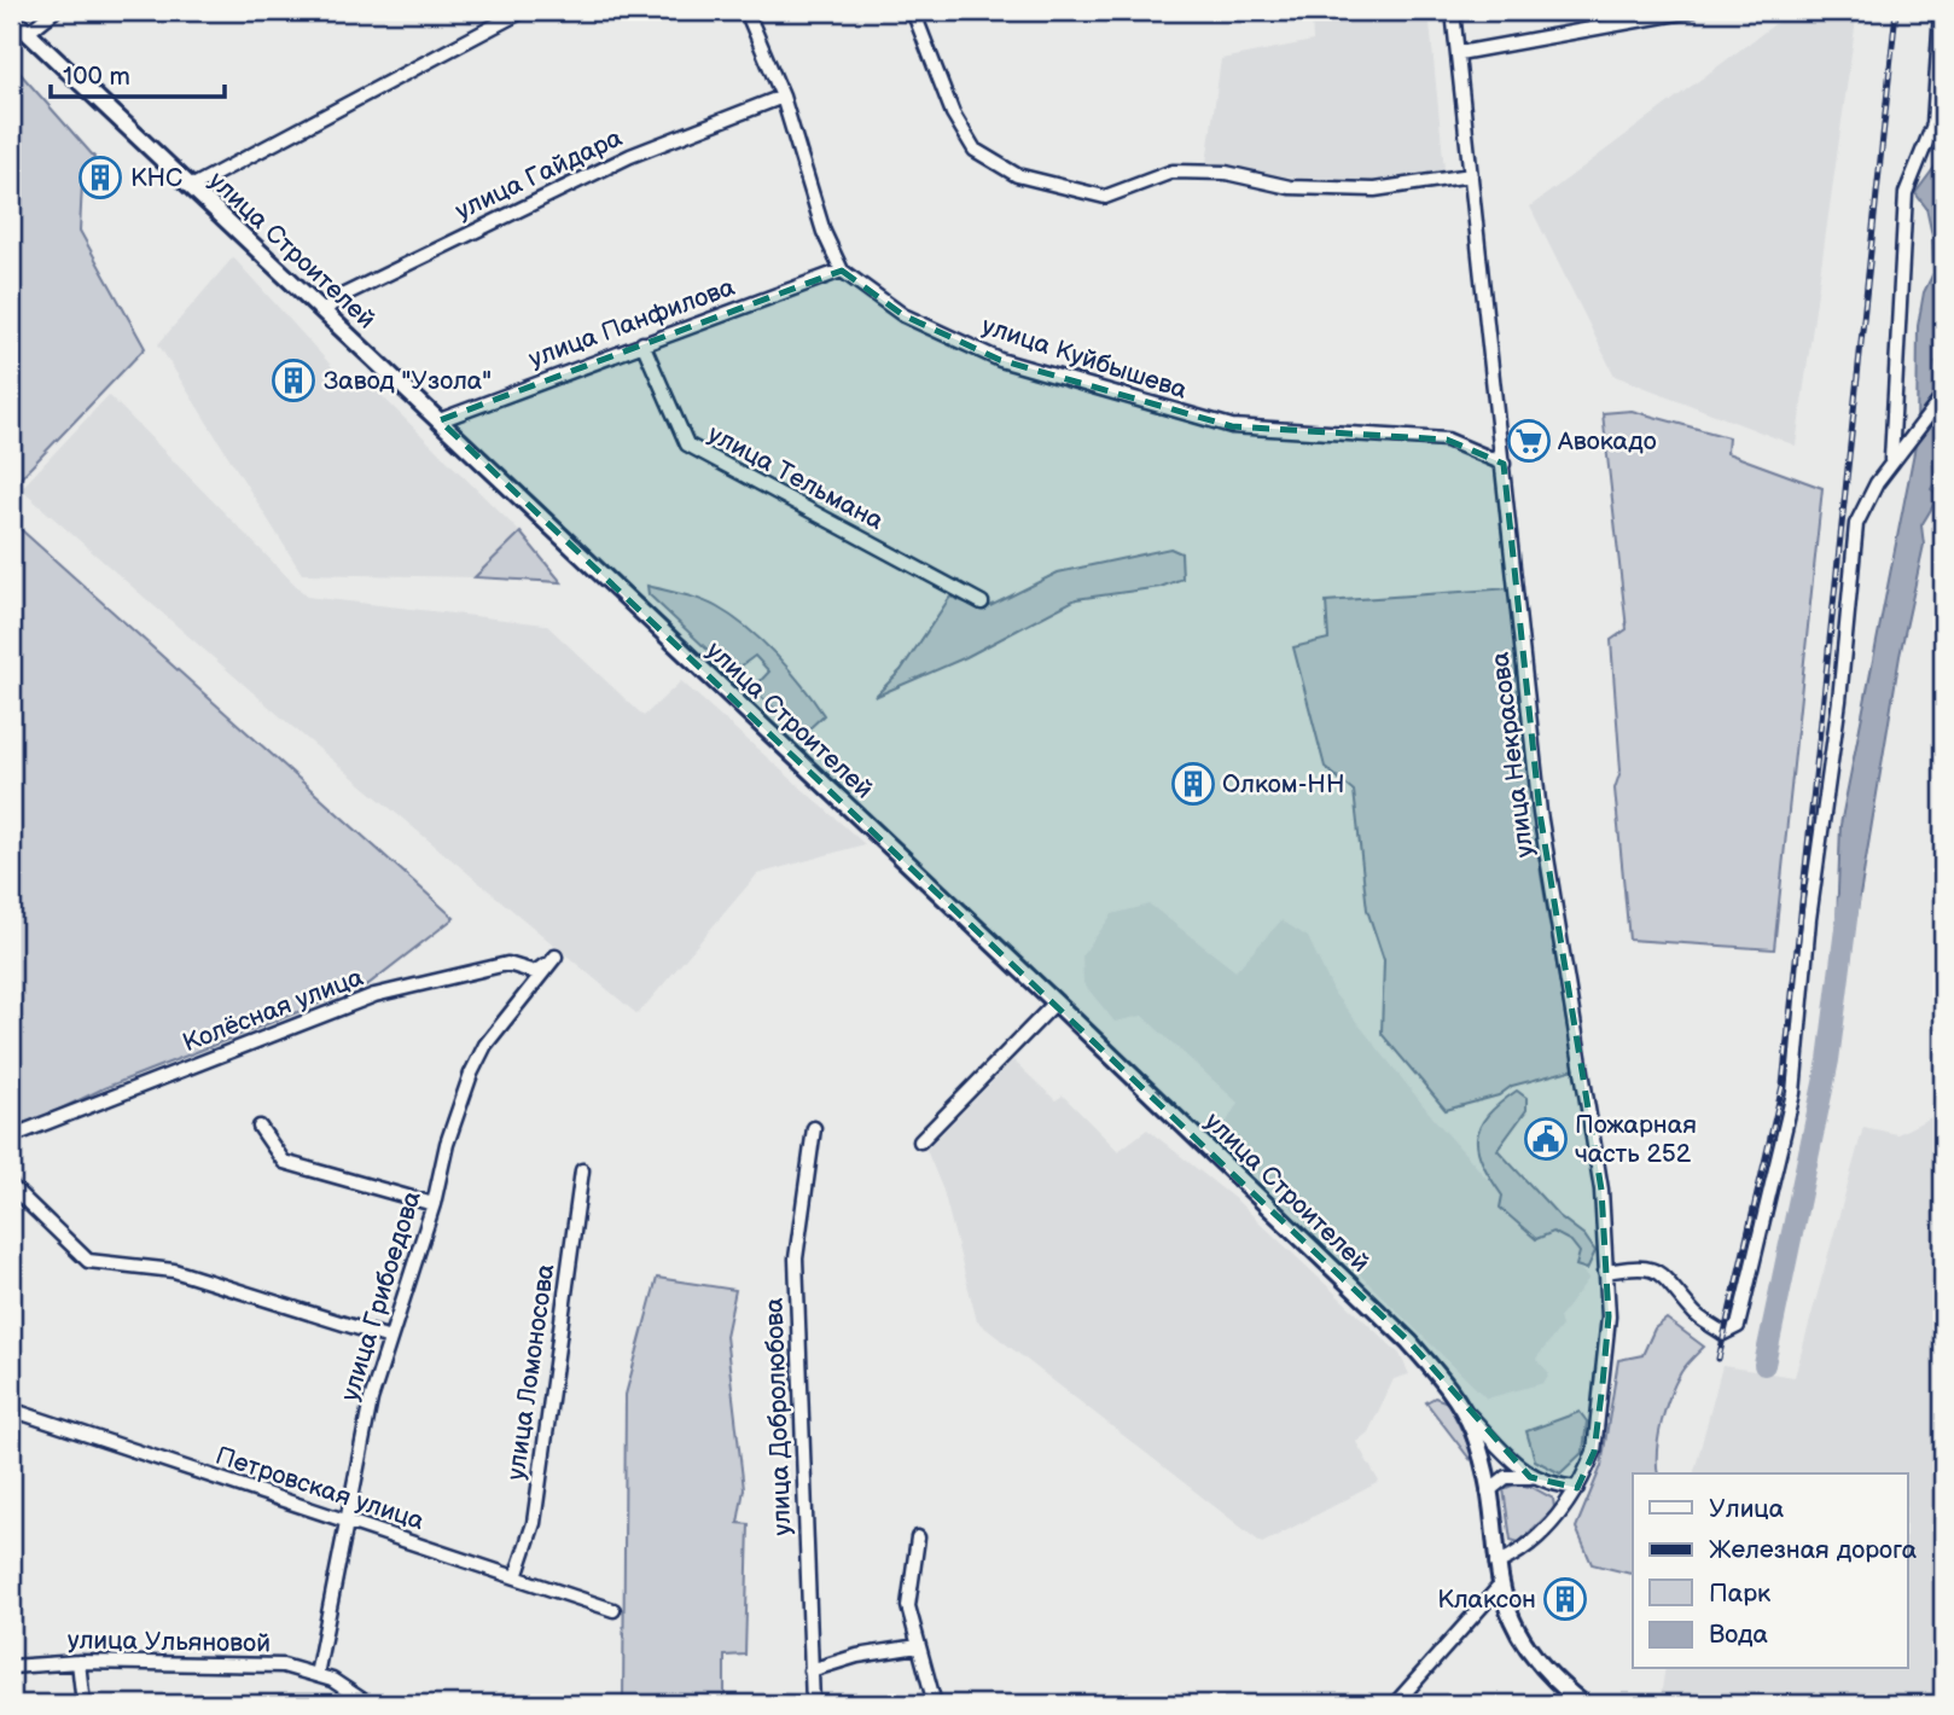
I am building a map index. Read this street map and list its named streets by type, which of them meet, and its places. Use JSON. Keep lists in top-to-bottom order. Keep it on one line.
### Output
{"streets":{"main road":["улица Строителей"],"street":["улица Гайдара","улица Панфилова","улица Куйбышева","улица Тельмана","улица Некрасова","Колёсная улица","улица Грибоедова","улица Ломоносова","улица Добролюбова","Петровская улица","улица Ульяновой"]},"crossings":[["улица Гайдара","улица Строителей"],["улица Гайдара","улица Куйбышева"],["улица Строителей","улица Панфилова"],["улица Строителей","улица Некрасова"],["улица Панфилова","улица Куйбышева"],["улица Панфилова","улица Тельмана"],["улица Куйбышева","улица Некрасова"],["Колёсная улица","улица Грибоедова"],["улица Грибоедова","Петровская улица"],["улица Грибоедова","улица Ульяновой"],["улица Ломоносова","Петровская улица"]],"places":{"building":["КНС","Завод \"Узола\"","Олком-НН","Клаксон"],"supermarket":["Авокадо"],"public building":["Пожарная часть 252"]},"legend":["Улица","Железная дорога","Парк","Вода"],"scale_bar":"100 m"}
